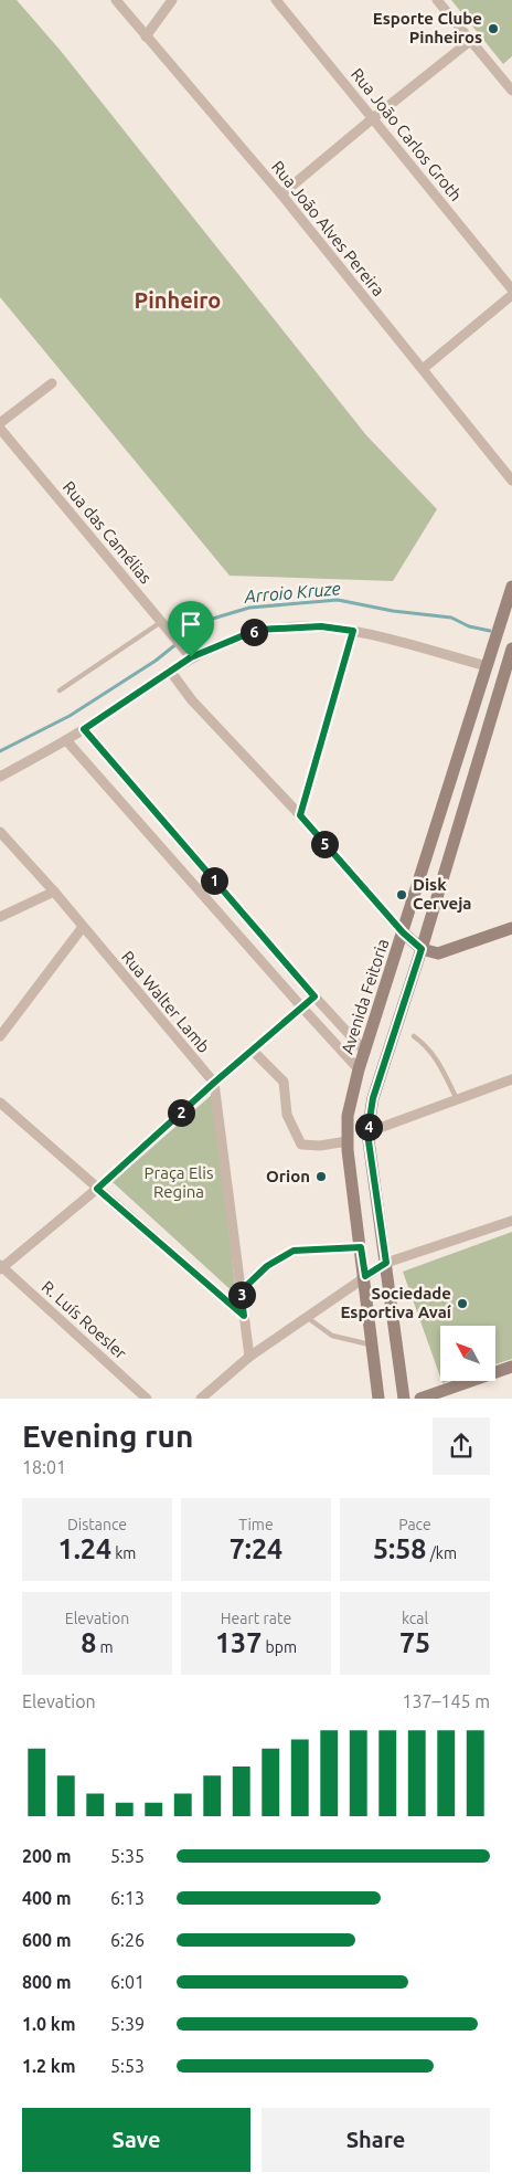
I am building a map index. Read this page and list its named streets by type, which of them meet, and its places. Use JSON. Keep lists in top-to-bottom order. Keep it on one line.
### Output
{"streets":{"main road":["Avenida Feitoria"],"street":["Rua João Carlos Groth","Rua João Alves Pereira","Rua das Camélias","Rua Walter Lamb","R. Luís Roesler"]},"districts":["Pinheiro"],"water":["Arroio Kruze"],"parks":["Praça Elis Regina"],"places":["Esporte Clube Pinheiros","Disk Cerveja","Orion","Sociedade Esportiva Avaí"],"north":"top left","page":{"pins":["6","5","1","2","4","3"],"heading":["Evening run","18:01"],"stats":[["Distance","1.24 km"],["Time","7:24"],["Pace","5:58 /km"],["Elevation","8 m"],["Heart rate","137 bpm"],["kcal","75"]],"chart":["Elevation","137–145 m"],"list":[{"name":"200 m","note":"5:35"},{"name":"400 m","note":"6:13"},{"name":"600 m","note":"6:26"},{"name":"800 m","note":"6:01"},{"name":"1.0 km","note":"5:39"},{"name":"1.2 km","note":"5:53"}],"buttons":["Save","Share"]}}
